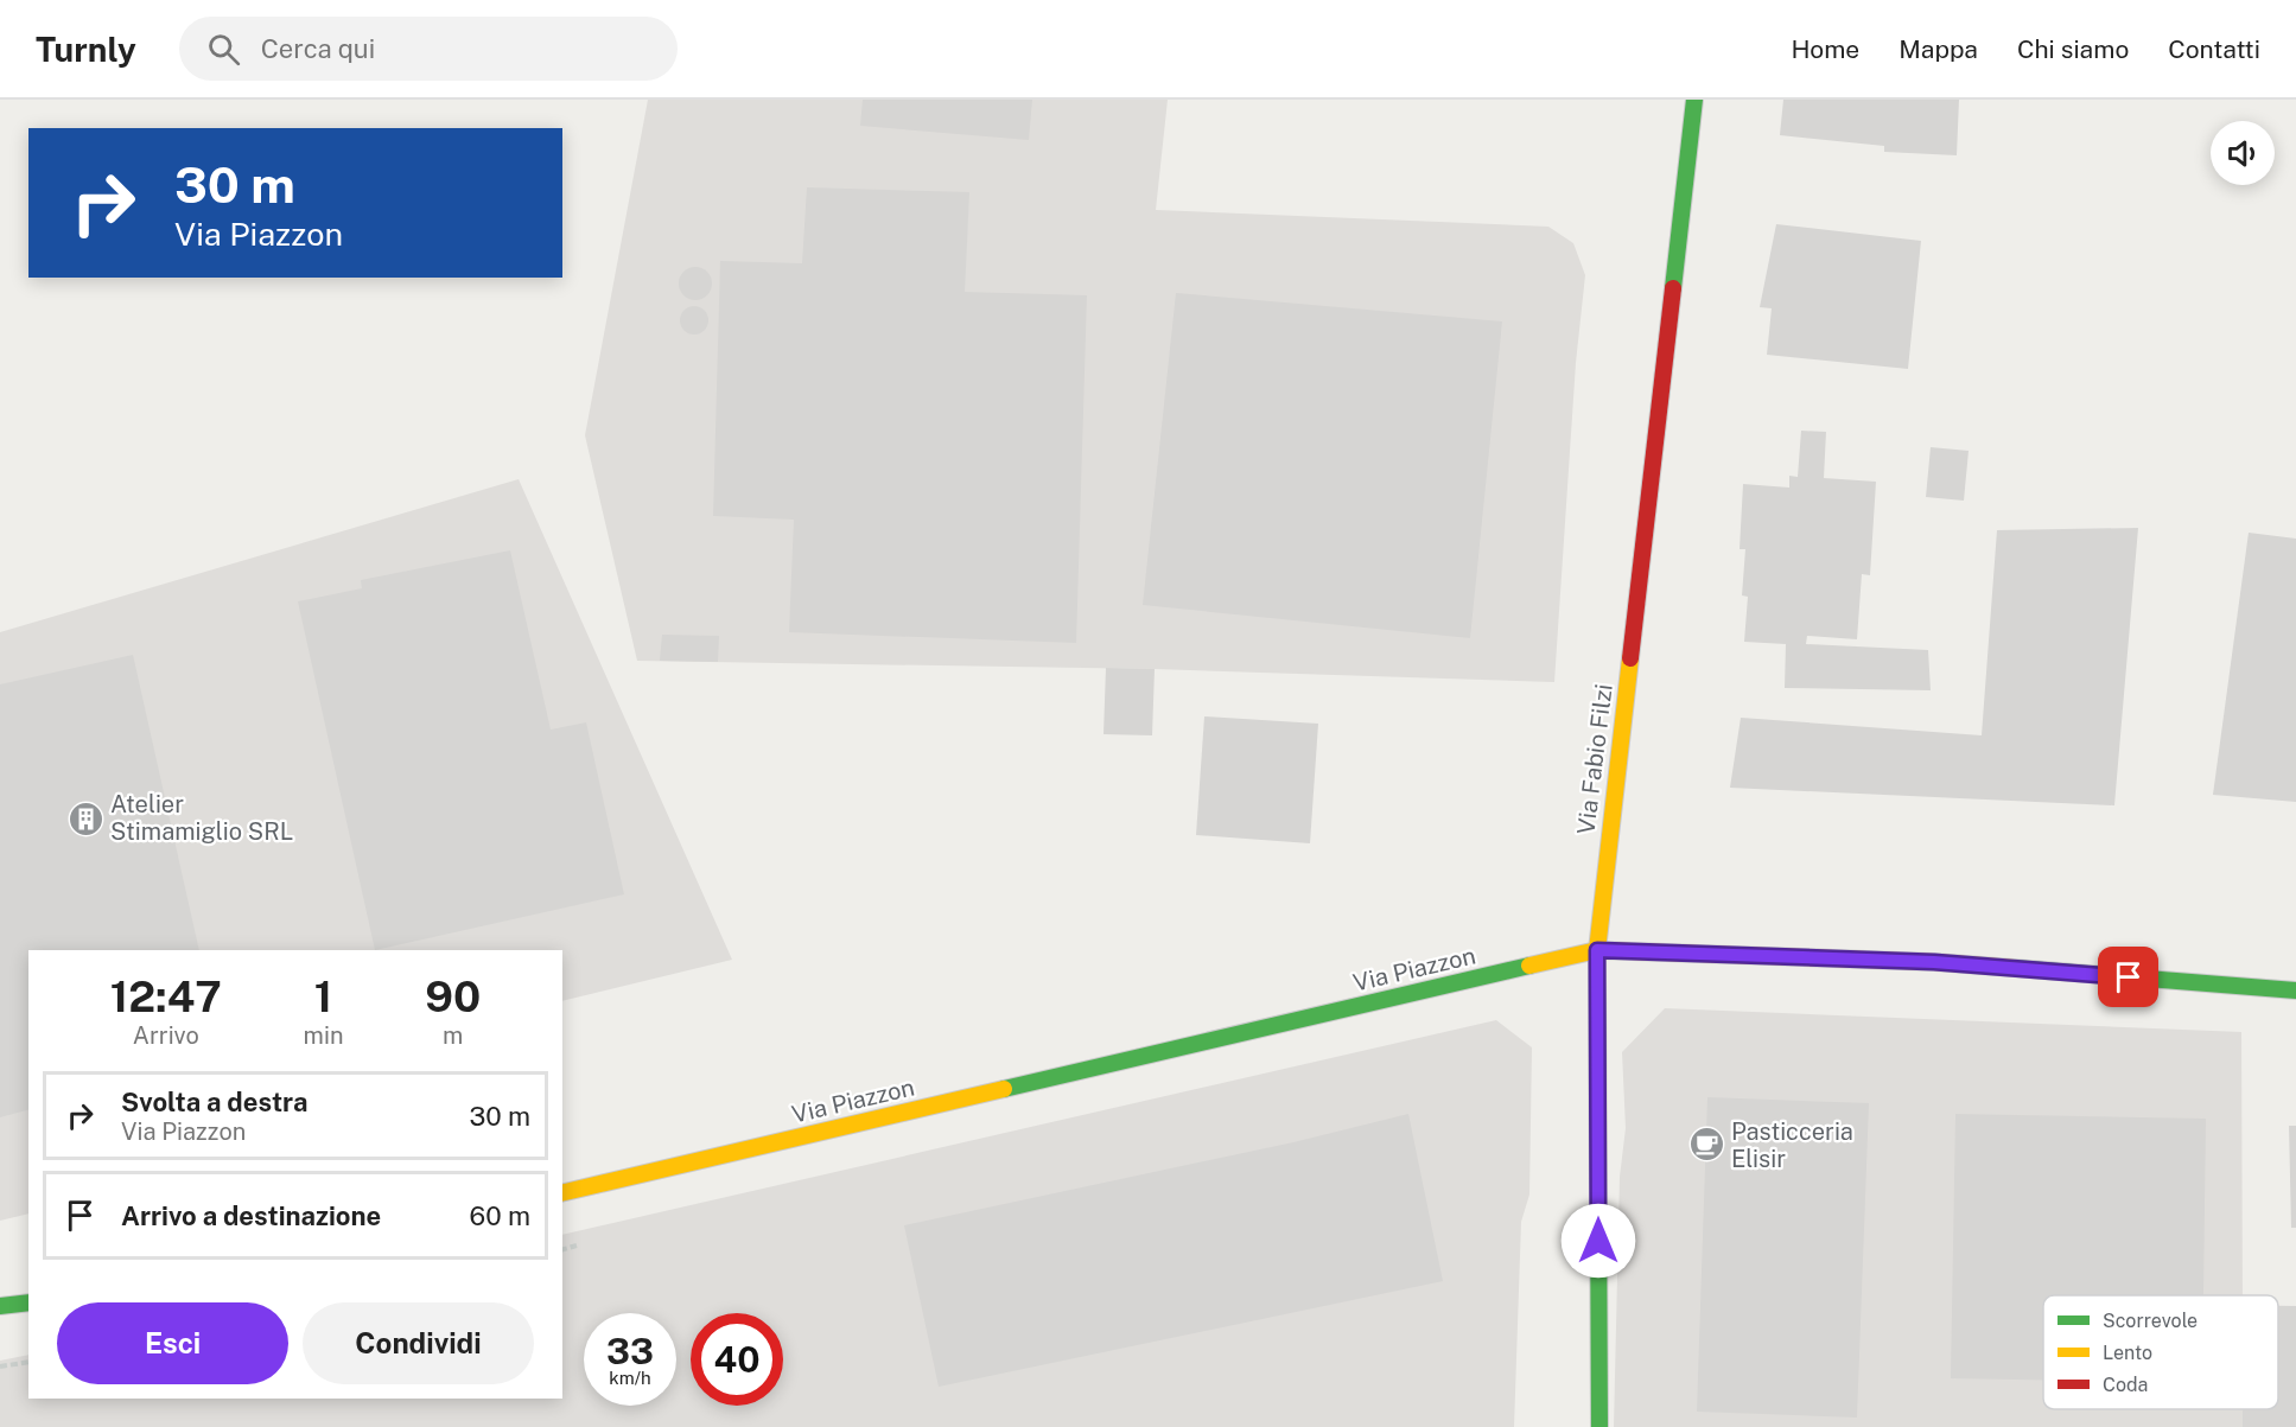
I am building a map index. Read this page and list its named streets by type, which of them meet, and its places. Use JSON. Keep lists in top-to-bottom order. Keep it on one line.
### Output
{"streets":{"street":["Via Fabio Filzi","Via Piazzon"]},"crossings":[["Via Fabio Filzi","Via Piazzon"]],"places":{"building":["Atelier Stimamiglio SRL"],"cafe":["Pasticceria Elisir"]},"legend":["Scorrevole","Lento","Coda"],"page":{"header":"Turnly","search":"Cerca qui","nav":["Home","Mappa","Chi siamo","Contatti"],"turn":["30 m","Via Piazzon"],"eta":["12:47","Arrivo","1","min","90","m"],"list":[{"name":"Svolta a destra","note":"Via Piazzon","value":"30 m"},{"name":"Arrivo a destinazione","value":"60 m"}],"buttons":["Esci","Condividi"],"speed":"33 km/h","limit":"40"}}
